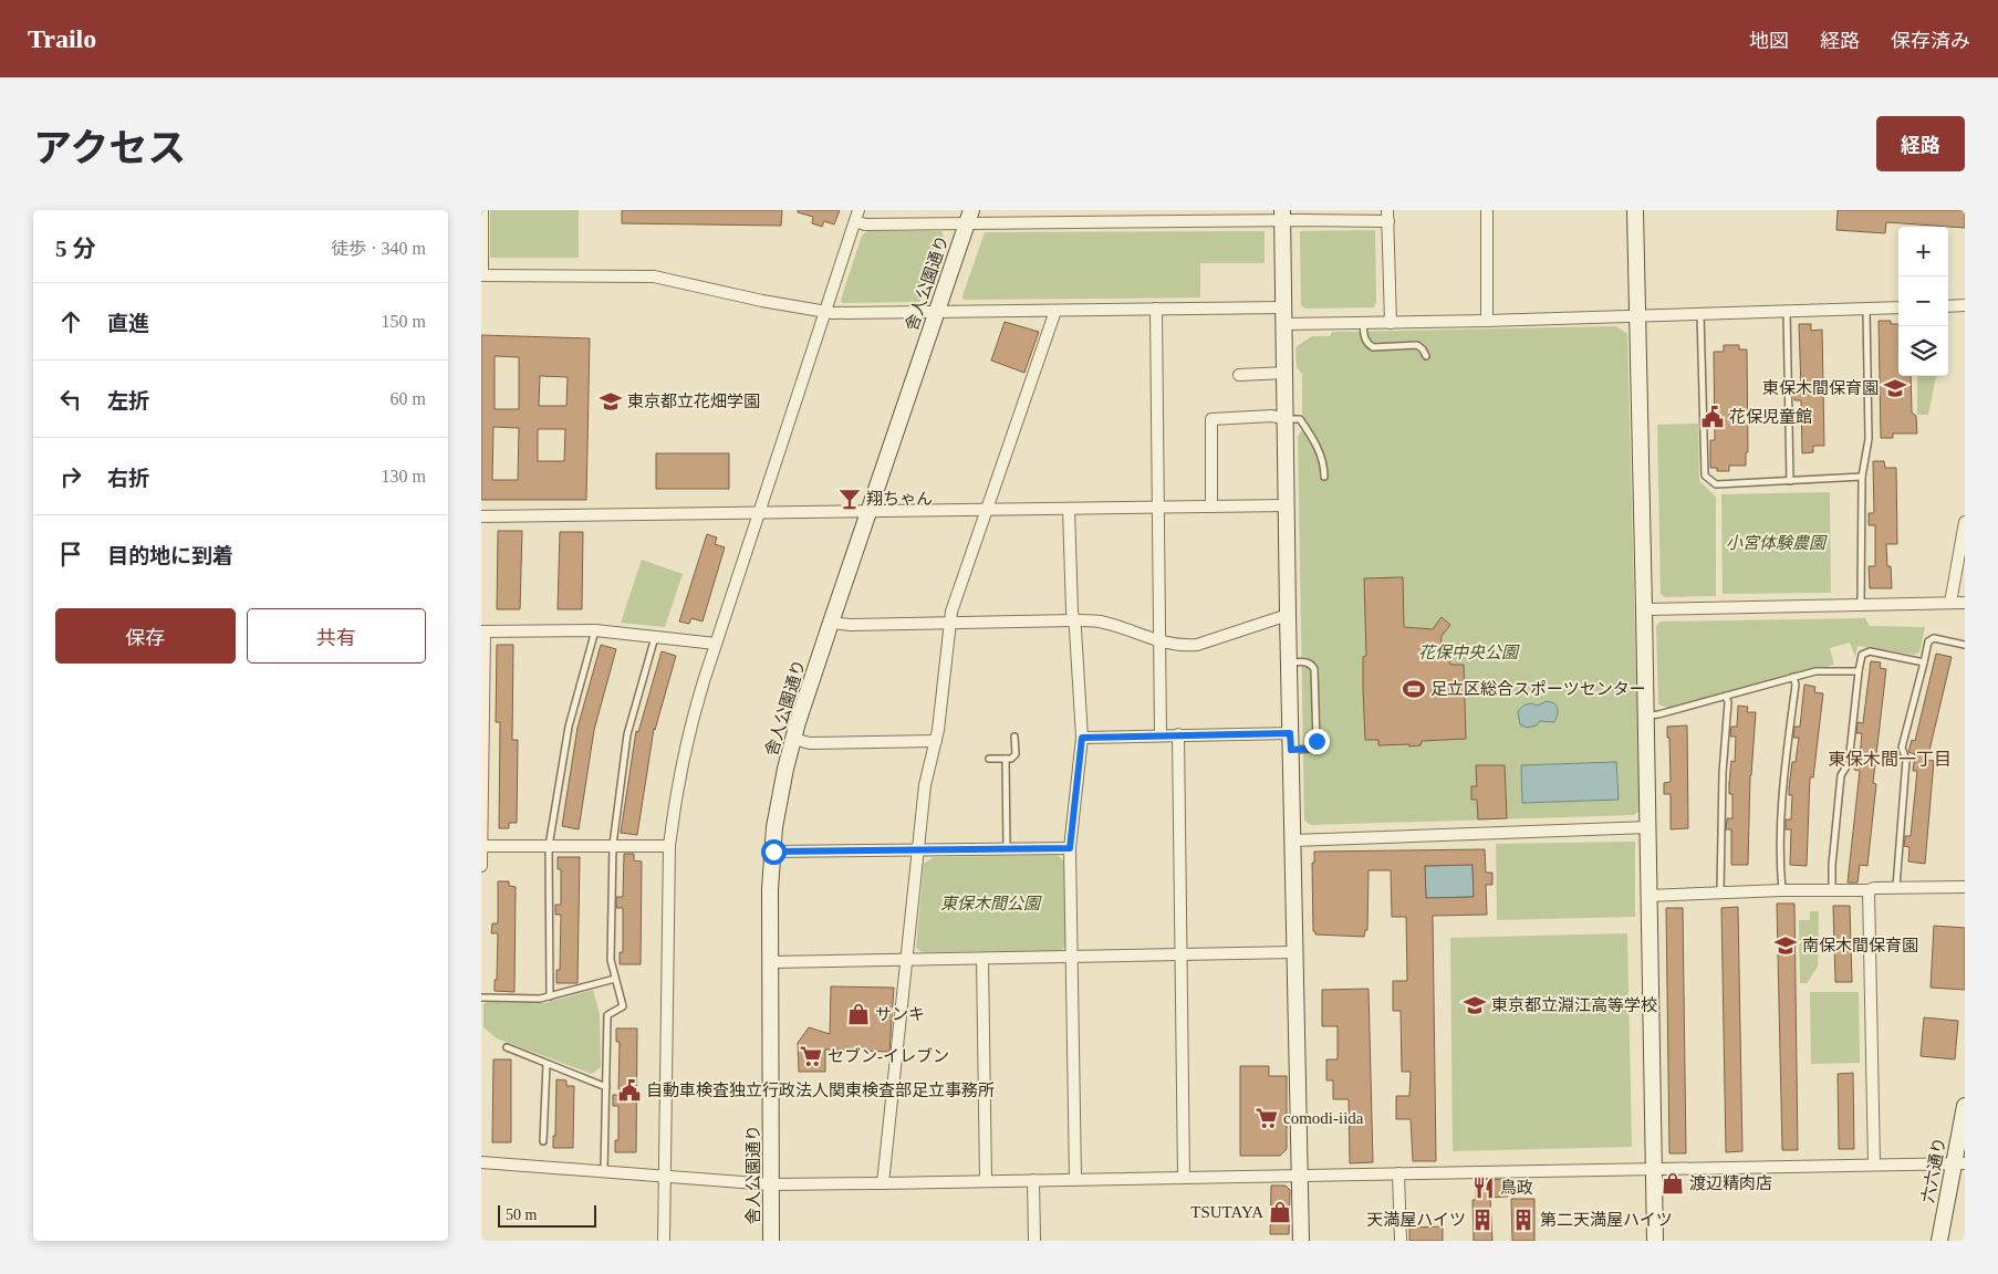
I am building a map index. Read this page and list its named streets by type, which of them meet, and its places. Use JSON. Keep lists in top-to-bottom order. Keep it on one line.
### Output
{"streets":{"street":["舎人公園通り","六六通り"]},"districts":["東保木間一丁目"],"parks":["小宮体験農園","花保中央公園","東保木間公園"],"places":{"school or university":["東保木間保育園","東京都立花畑学園","南保木間保育園","東京都立淵江高等学校"],"public building":["花保児童館","自動車検査独立行政法人関東検査部足立事務所"],"bar":["翔ちゃん"],"sports":["足立区総合スポーツセンター"],"shop":["サンキ","渡辺精肉店","TSUTAYA"],"supermarket":["セブン-イレブン","comodi-iida"],"restaurant":["鳥政"],"building":["天満屋ハイツ","第二天満屋ハイツ"]},"scale_bar":"50 m","page":{"header":"Trailo","nav":["地図","経路","保存済み"],"title":"アクセス","buttons":["経路",["保存","共有"]],"heading":["5 分","徒歩 · 340 m"],"map_buttons":["+","−"],"list":[["直進","150 m"],["左折","60 m"],["右折","130 m"],"目的地に到着"],"scale":"50 m"}}
